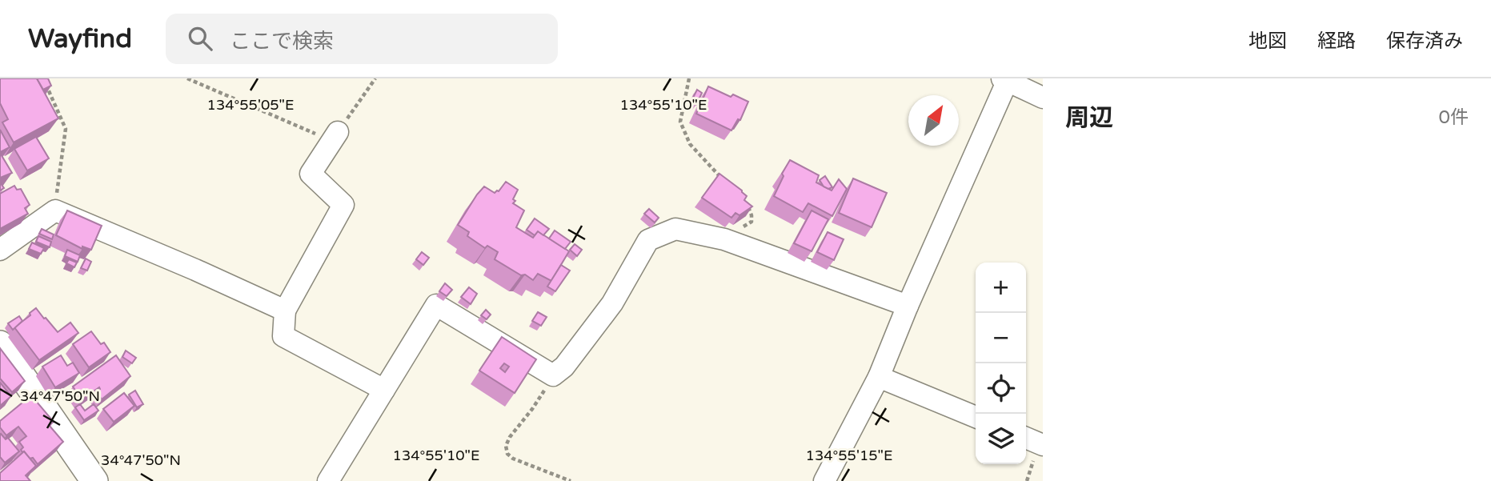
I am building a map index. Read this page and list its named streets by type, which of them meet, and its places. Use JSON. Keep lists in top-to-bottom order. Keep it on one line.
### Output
{"north":"top right","page":{"header":"Wayfind","search":"ここで検索","nav":["地図","経路","保存済み"],"heading":["周辺","0件"],"map_buttons":["+","−"]},"coordinates":["134°55'05\"E","134°55'10\"E","34°47'50\"N","134°55'15\"E"]}
